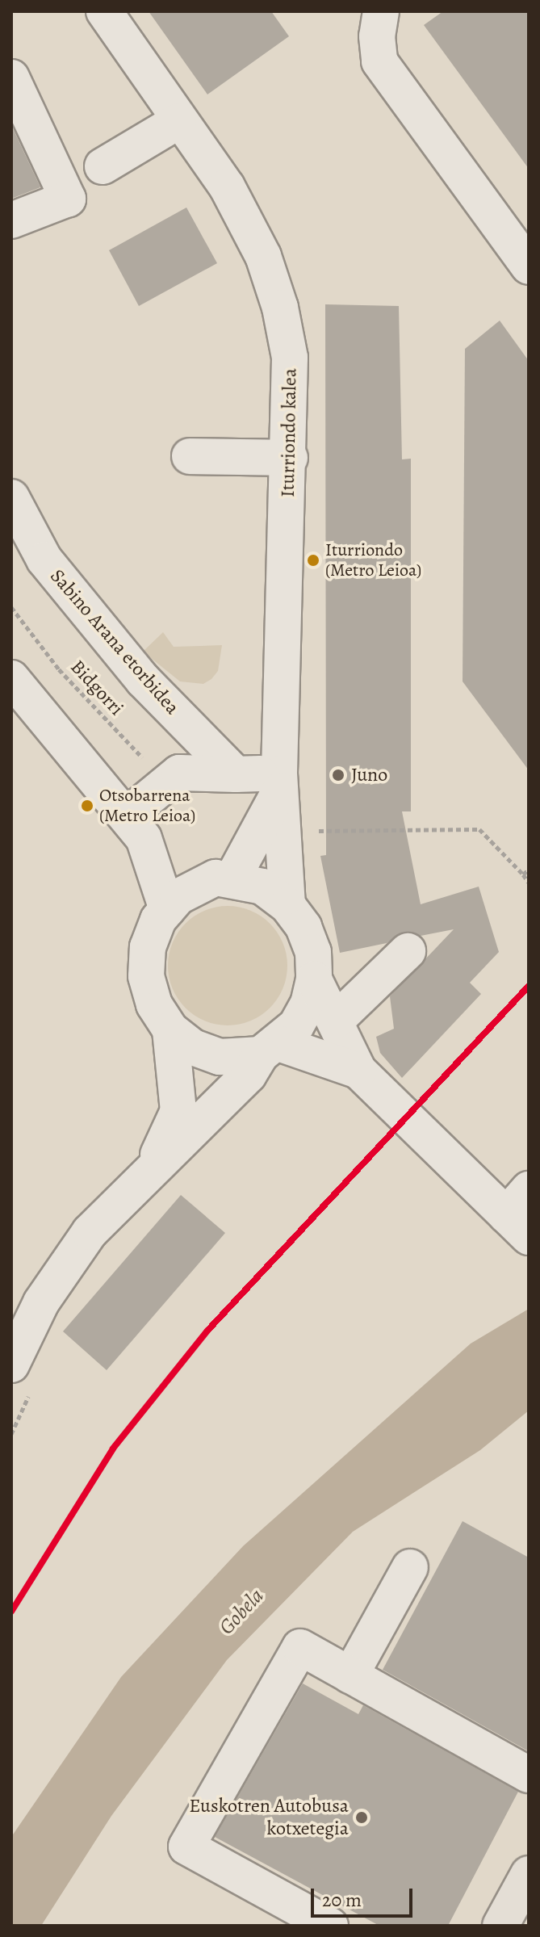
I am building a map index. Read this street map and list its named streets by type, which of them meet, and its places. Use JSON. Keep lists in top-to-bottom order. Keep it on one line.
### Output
{"streets":{"street":["Iturriondo kalea","Sabino Arana etorbidea"],"path":["Bidgorri"]},"crossings":[["Iturriondo kalea","Sabino Arana etorbidea"]],"water":["Gobela"],"places":["Iturriondo (Metro Leioa)","Juno","Otsobarrena (Metro Leioa)","Euskotren Autobusa kotxetegia"],"scale_bar":"20 m"}
